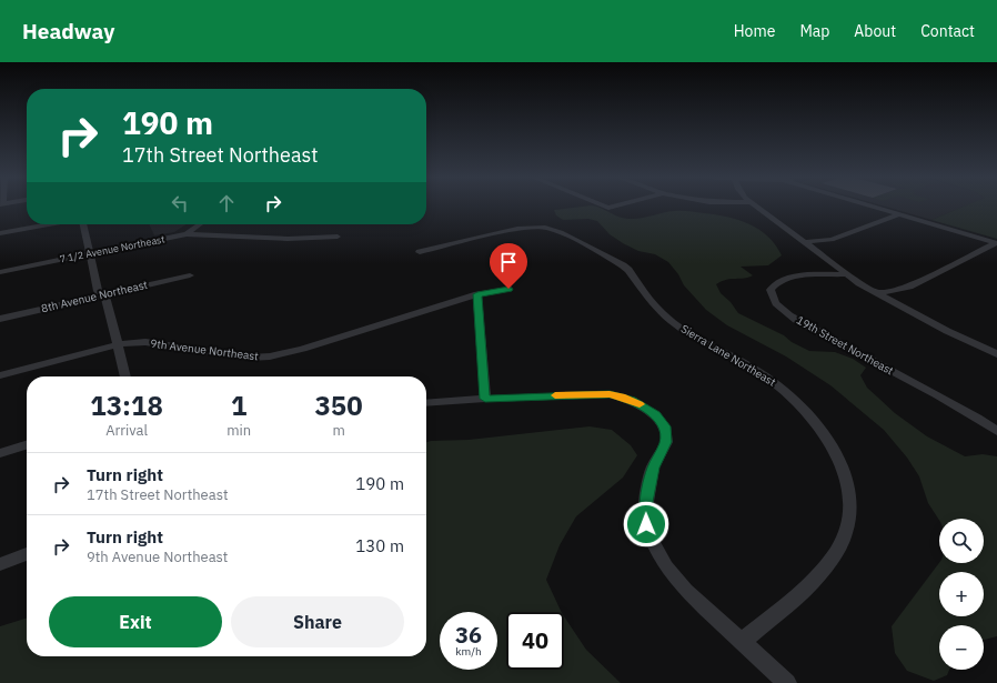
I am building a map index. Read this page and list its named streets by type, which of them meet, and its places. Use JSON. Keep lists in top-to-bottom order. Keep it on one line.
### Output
{"streets":{"street":["7 1/2 Avenue Northeast","8th Avenue Northeast","19th Street Northeast","9th Avenue Northeast","Sierra Lane Northeast"]},"page":{"header":"Headway","nav":["Home","Map","About","Contact"],"turn":["190 m","17th Street Northeast"],"eta":["13:18","Arrival","1","min","350","m"],"list":[{"name":"Turn right","note":"17th Street Northeast","value":"190 m"},{"name":"Turn right","note":"9th Avenue Northeast","value":"130 m"}],"map_buttons":["+","−"],"buttons":["Exit","Share"],"speed":"36 km/h","limit":"40"}}
